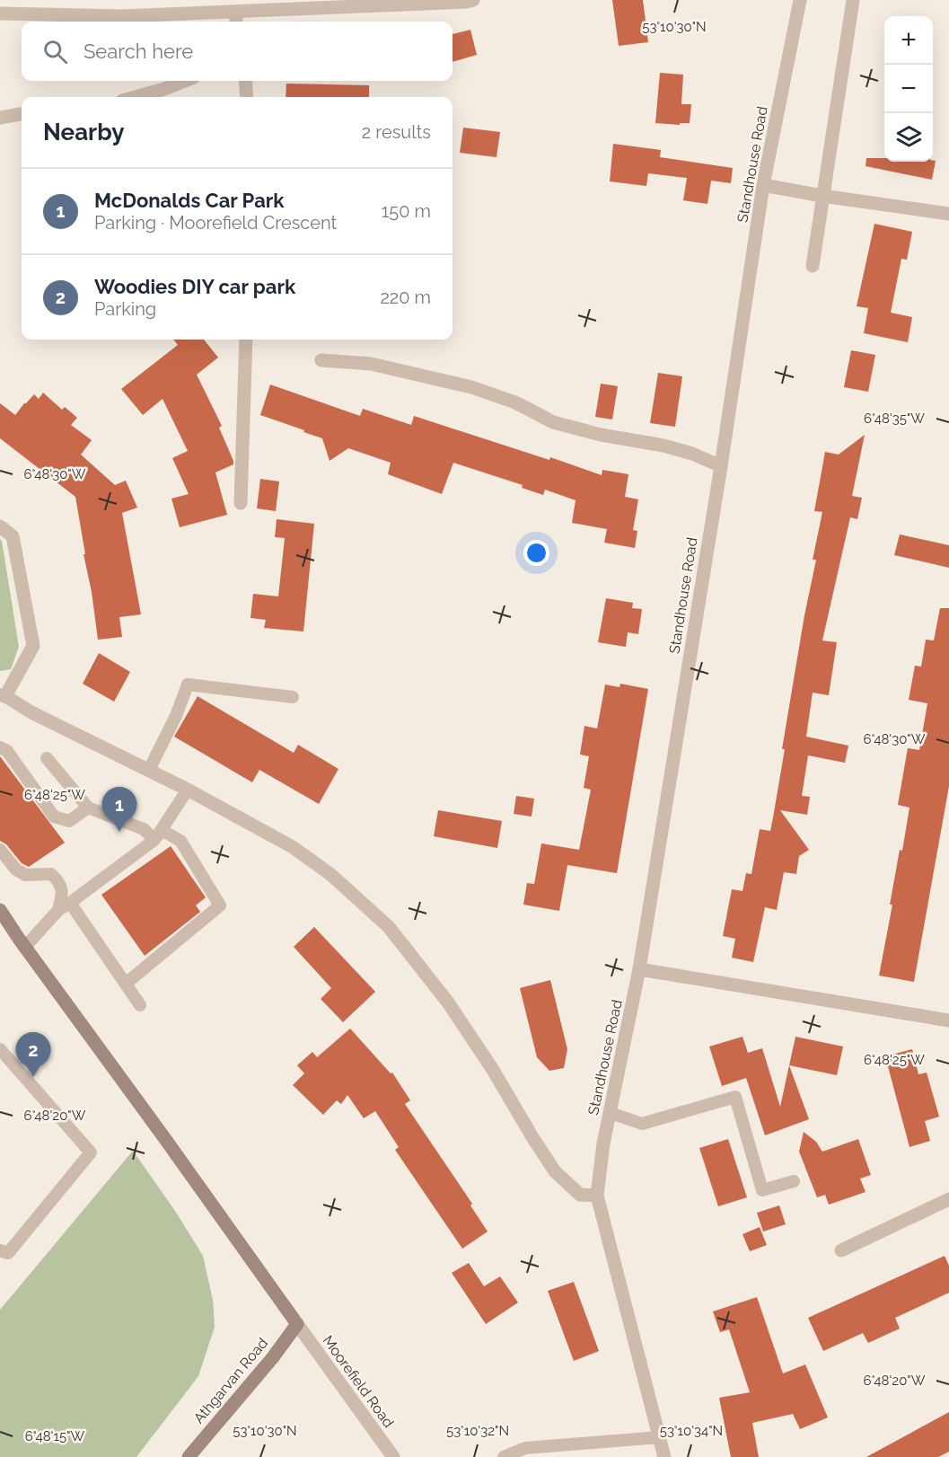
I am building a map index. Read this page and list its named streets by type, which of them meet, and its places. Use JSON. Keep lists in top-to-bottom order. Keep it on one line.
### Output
{"streets":{"main road":["Athgarvan Road"],"street":["Standhouse Road","Moorefield Road"]},"crossings":[["Athgarvan Road","Moorefield Road"]],"page":{"map_buttons":["+","−"],"search":"Search here","heading":["Nearby","2 results"],"list":[{"mark":"1","name":"McDonalds Car Park","note":"Parking · Moorefield Crescent","value":"150 m"},{"mark":"2","name":"Woodies DIY car park","note":"Parking","value":"220 m"}],"pins":["1","2"]},"coordinates":["53°10'30\"N","6°48'35\"W","6°48'30\"W","6°48'25\"W","6°48'20\"W","53°10'32\"N","53°10'34\"N","6°48'15\"W"]}
